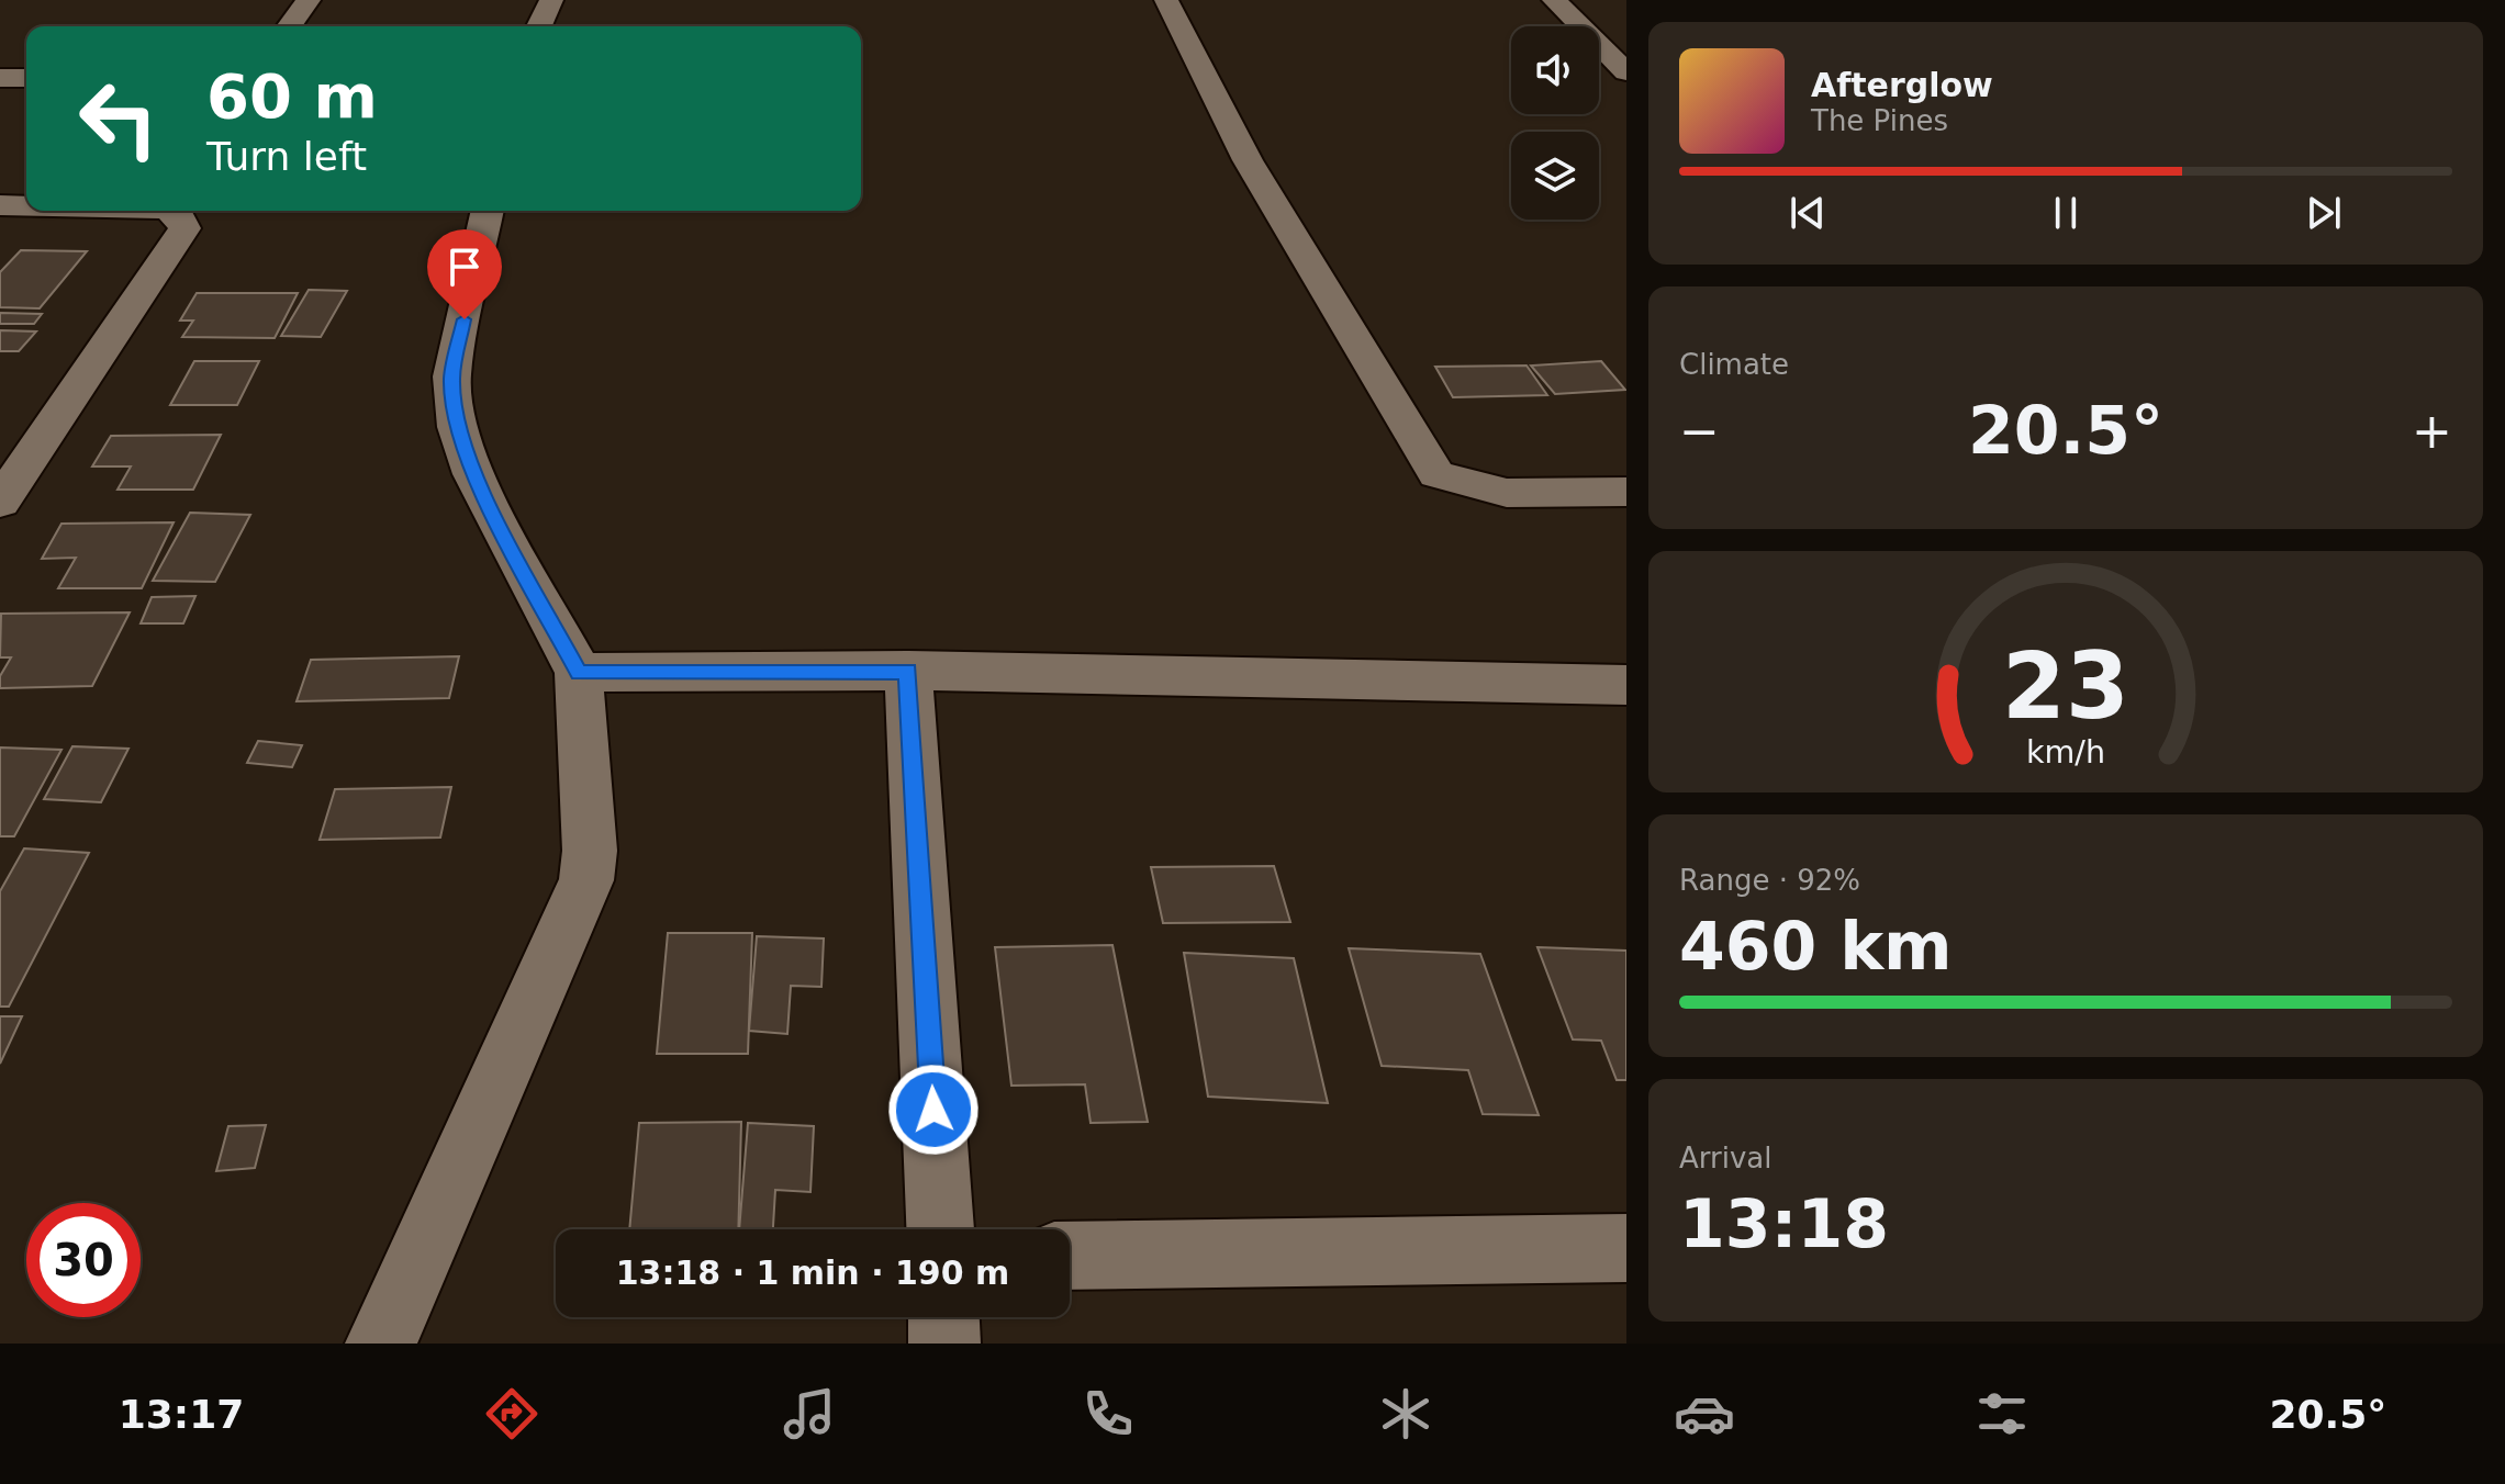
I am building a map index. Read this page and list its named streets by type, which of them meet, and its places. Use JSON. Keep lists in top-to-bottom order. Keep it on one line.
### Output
{"page":{"turn":["60 m","Turn left"],"song":["Afterglow","The Pines"],"tile":["Climate",["Range · 92%","460 km"],["Arrival","13:18"]],"heat":["−","20.5°","+"],"limit":"30","trip":"13:18 · 1 min · 190 m","tabs":["13:17","20.5°"],"gauge":["23","km/h"]}}
